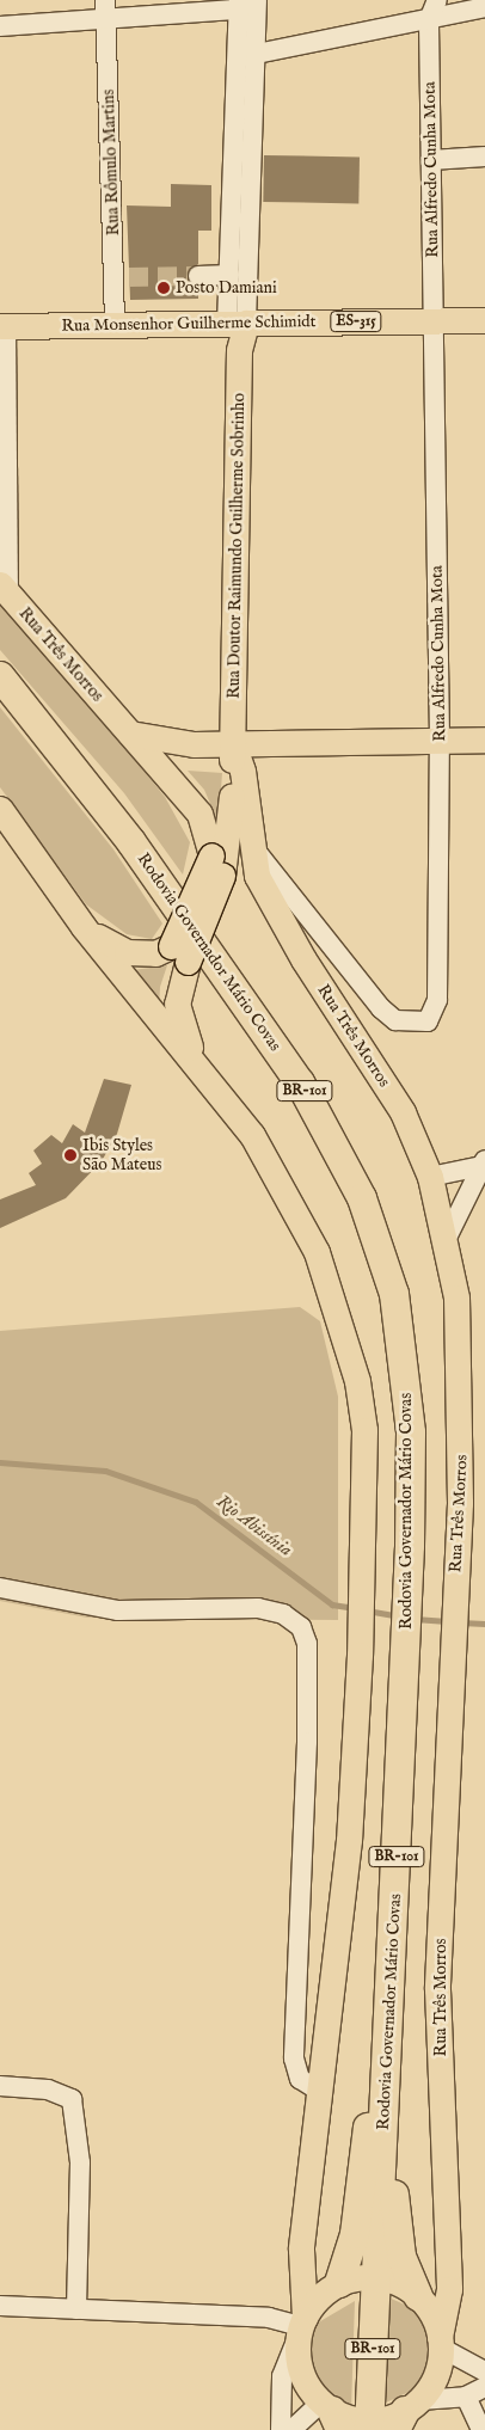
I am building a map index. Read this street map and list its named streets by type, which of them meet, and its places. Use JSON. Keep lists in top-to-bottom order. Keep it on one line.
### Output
{"streets":{"highway":["Rodovia Governador Mário Covas","BR-101"],"main road":["ES-315","Rua Monsenhor Guilherme Schimidt","Rua Doutor Raimundo Guilherme Sobrinho","Rua Três Morros"],"street":["Rua Rômulo Martins","Rua Alfredo Cunha Mota"]},"crossings":[["Rua Rômulo Martins","Rua Monsenhor Guilherme Schimidt"],["Rua Alfredo Cunha Mota","Rua Monsenhor Guilherme Schimidt"],["Rua Alfredo Cunha Mota","Rua Três Morros"],["Rua Monsenhor Guilherme Schimidt","Rua Doutor Raimundo Guilherme Sobrinho"],["Rua Doutor Raimundo Guilherme Sobrinho","Rua Três Morros"],["Rua Três Morros","Rodovia Governador Mário Covas"]],"water":["Rio Abissínia"],"places":["Posto Damiani","Ibis Styles São Mateus"]}
